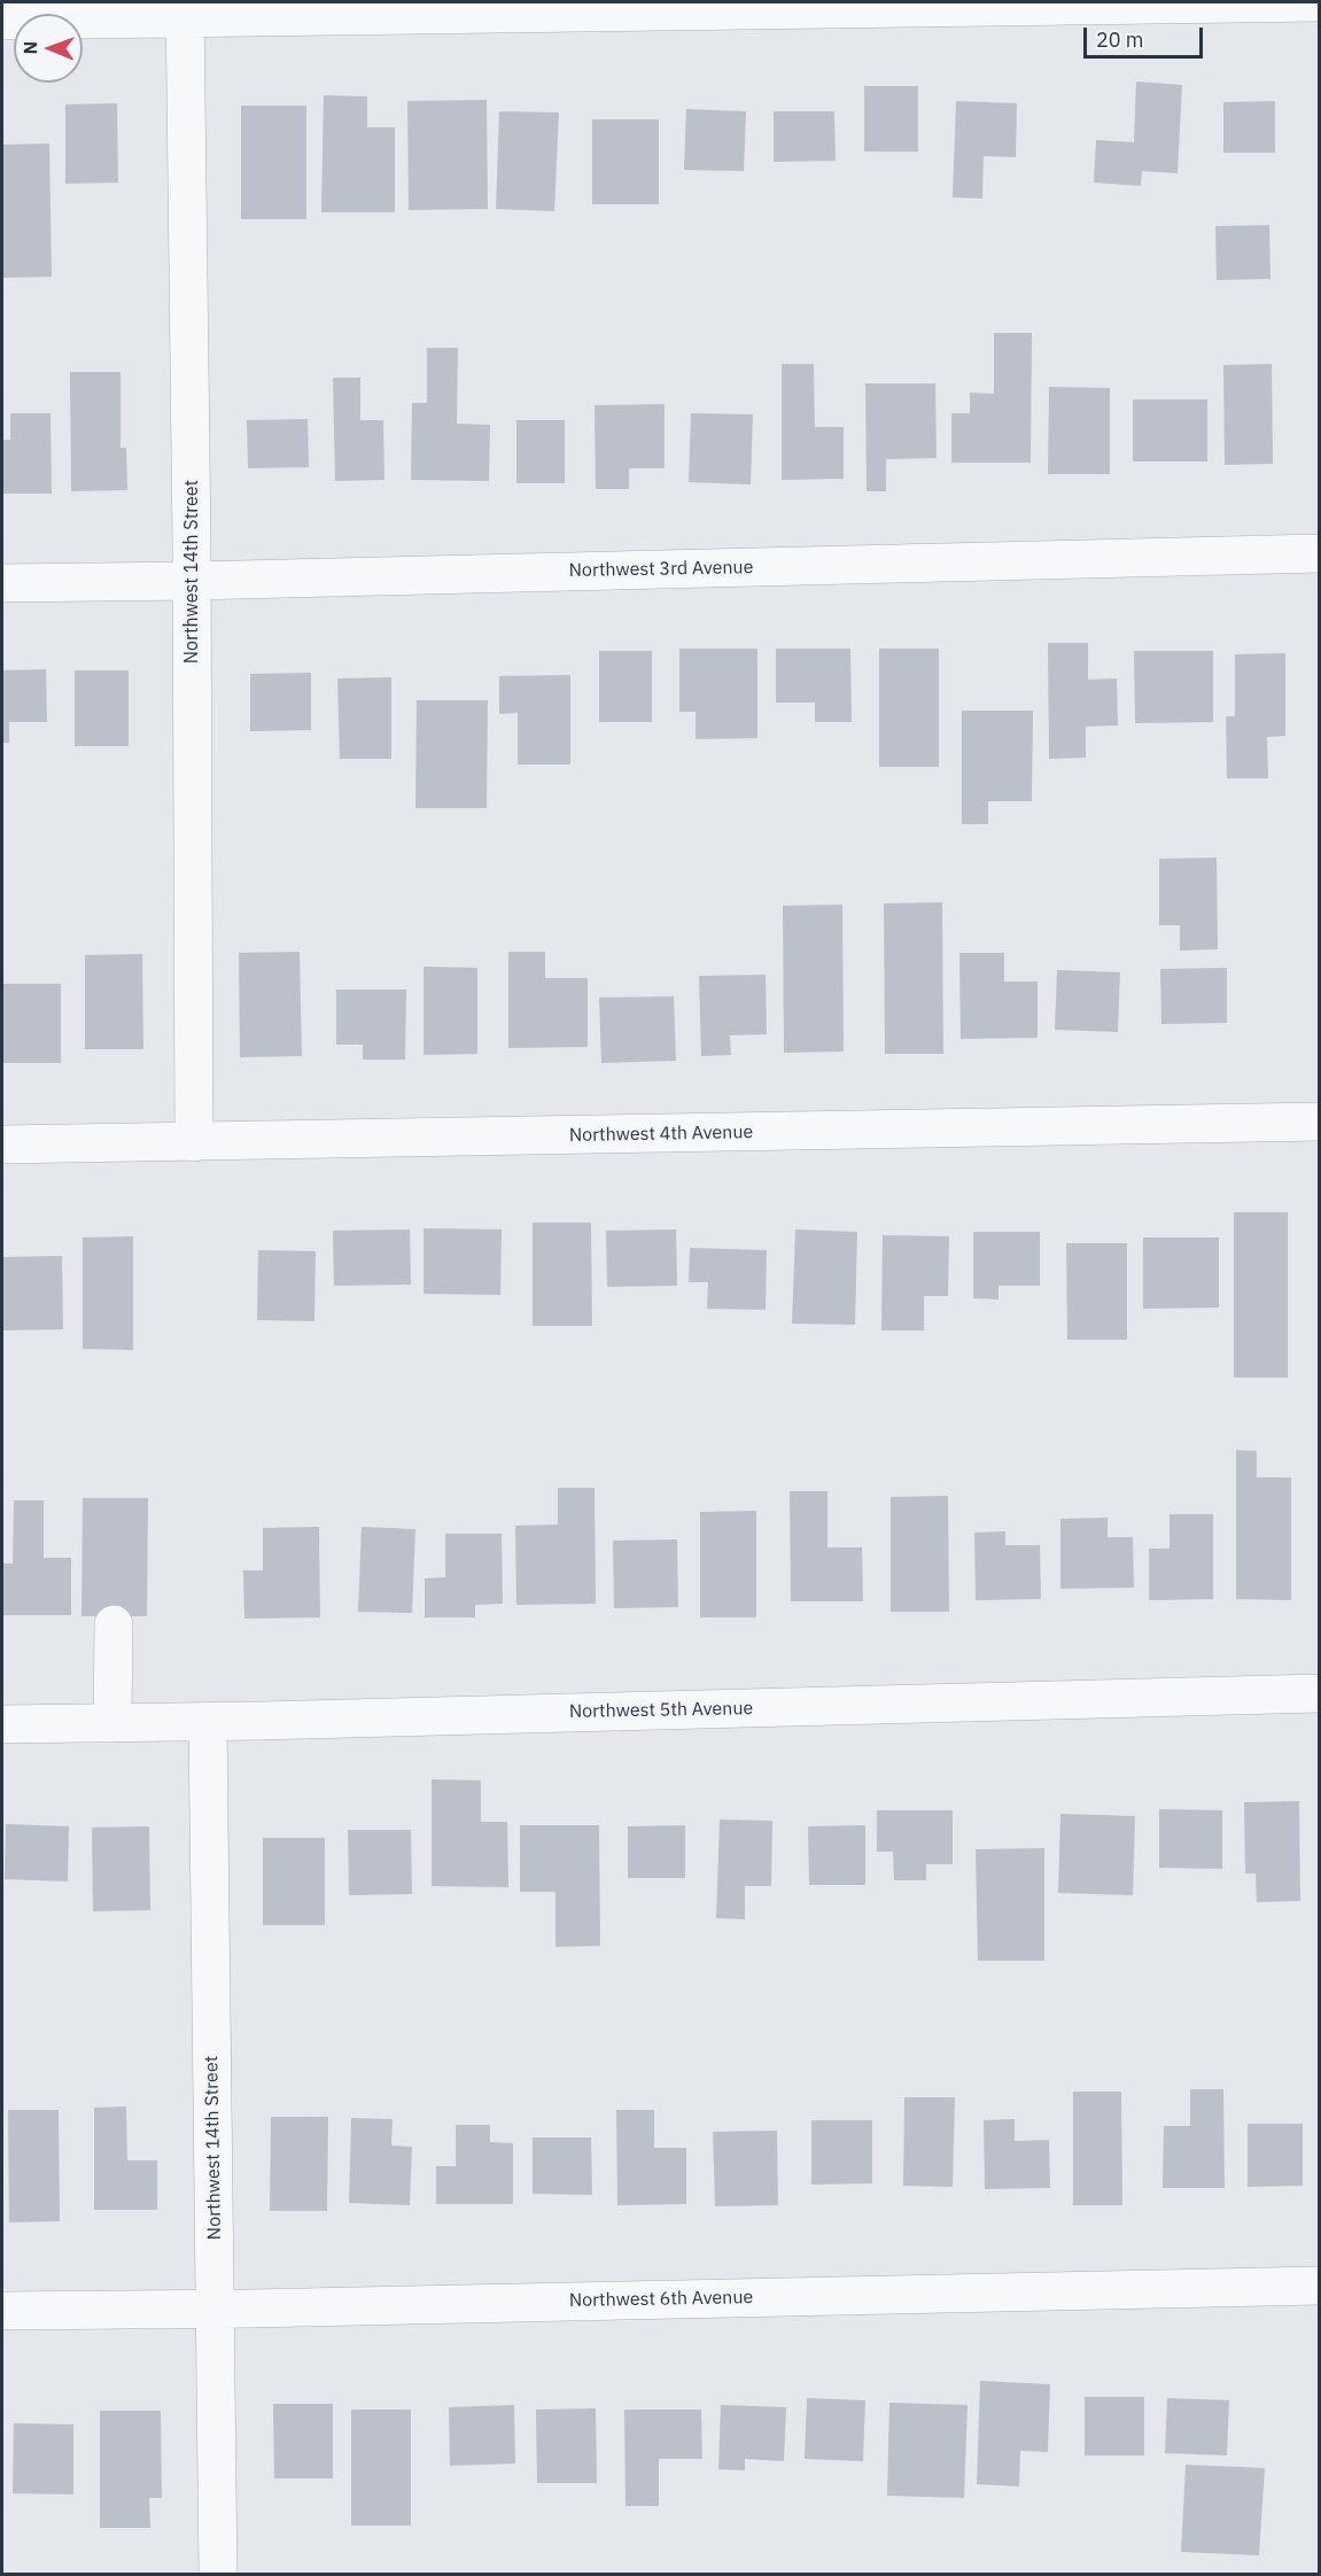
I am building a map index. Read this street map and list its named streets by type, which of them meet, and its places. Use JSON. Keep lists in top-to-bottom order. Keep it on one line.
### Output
{"streets":{"street":["Northwest 3rd Avenue","Northwest 14th Street","Northwest 4th Avenue","Northwest 5th Avenue","Northwest 6th Avenue"]},"crossings":[["Northwest 3rd Avenue","Northwest 14th Street"],["Northwest 14th Street","Northwest 4th Avenue"],["Northwest 14th Street","Northwest 5th Avenue"],["Northwest 14th Street","Northwest 6th Avenue"]],"scale_bar":"20 m","north":"left"}
